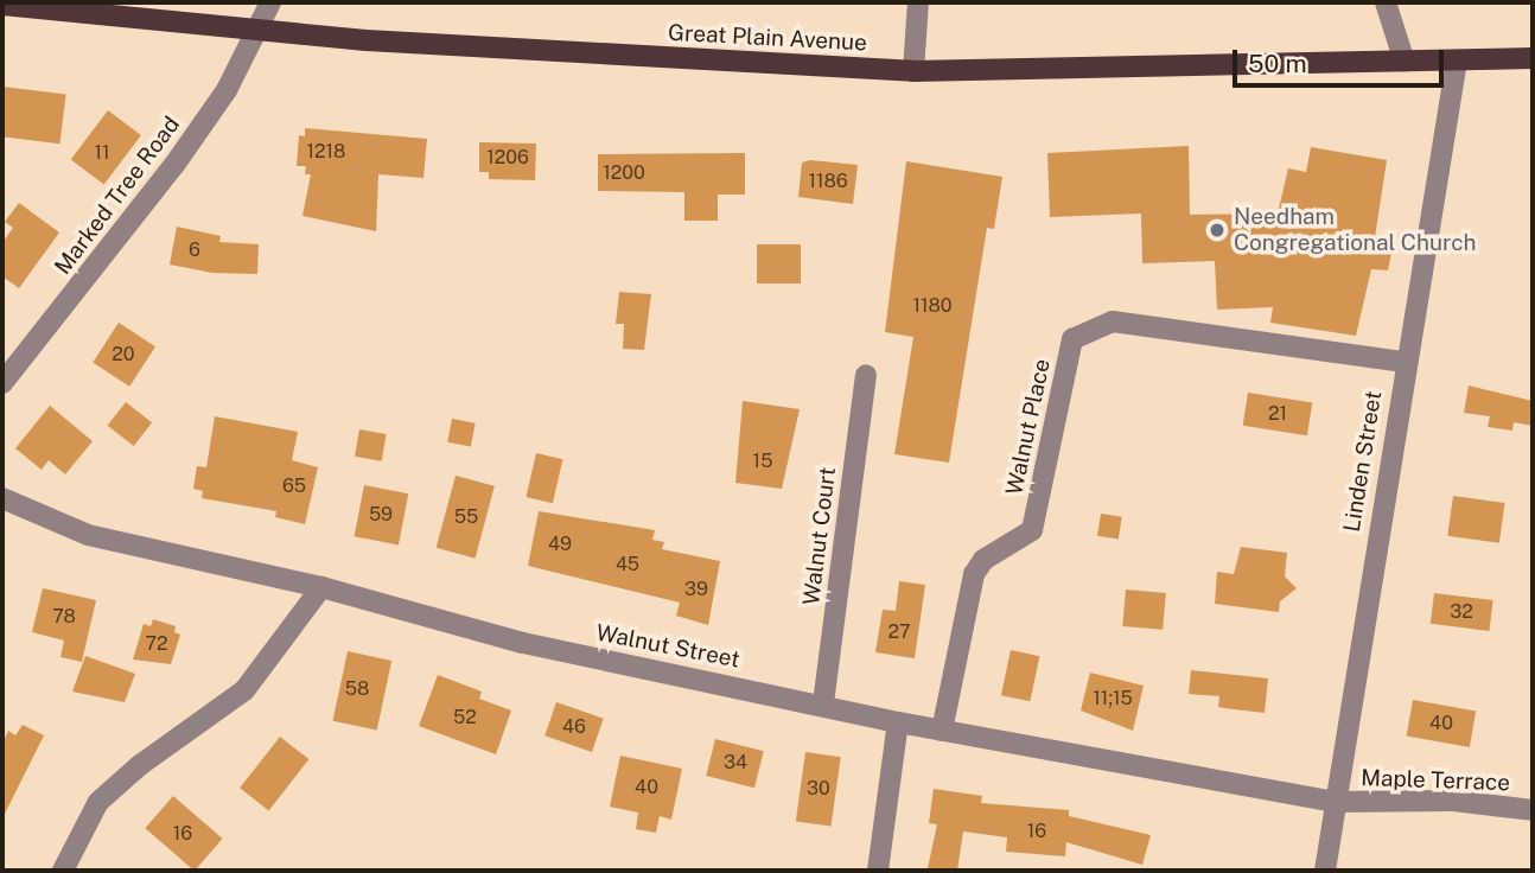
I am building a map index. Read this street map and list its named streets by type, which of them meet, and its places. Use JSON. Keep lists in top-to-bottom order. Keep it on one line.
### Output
{"streets":{"main road":["Great Plain Avenue"],"street":["Marked Tree Road","Walnut Place","Linden Street","Walnut Court","Walnut Street","Maple Terrace"]},"crossings":[["Great Plain Avenue","Marked Tree Road"],["Great Plain Avenue","Linden Street"],["Walnut Place","Linden Street"],["Walnut Place","Walnut Street"],["Linden Street","Walnut Street"],["Linden Street","Maple Terrace"],["Walnut Court","Walnut Street"],["Walnut Street","Maple Terrace"]],"places":["Needham Congregational Church"],"house_numbers":["1218","11","1206","1200","1186","6","1180","20","21","15","65","59","55","49","45","39","32","78","27","72","58","11;15","52","40","46","34","40","30","16","16"],"scale_bar":"50 m"}
